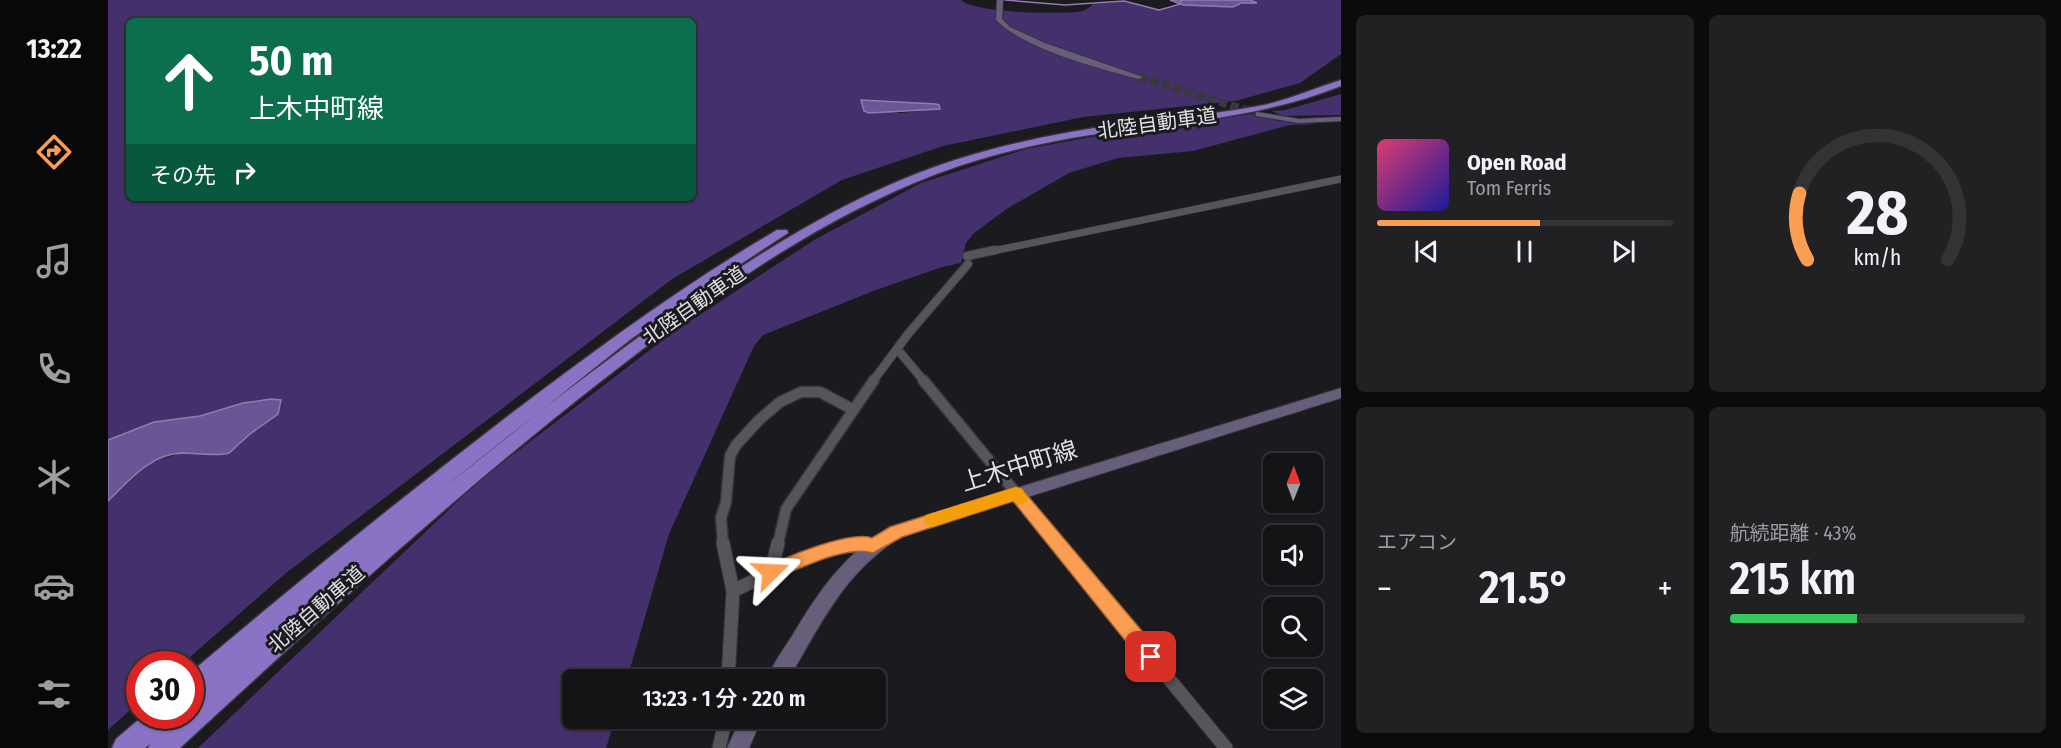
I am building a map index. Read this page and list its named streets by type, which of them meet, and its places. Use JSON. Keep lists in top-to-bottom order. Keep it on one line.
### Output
{"streets":{"highway":["北陸自動車道"],"main road":["上木中町線"]},"north":"top","page":{"tabs":"13:22","turn":["50 m","上木中町線"],"song":["Open Road","Tom Ferris"],"then":"その先","tile":["エアコン",["航続距離 · 43%","215 km"]],"heat":["−","21.5°","+"],"limit":"30","trip":"13:23 · 1 分 · 220 m","gauge":["28","km/h"]}}
